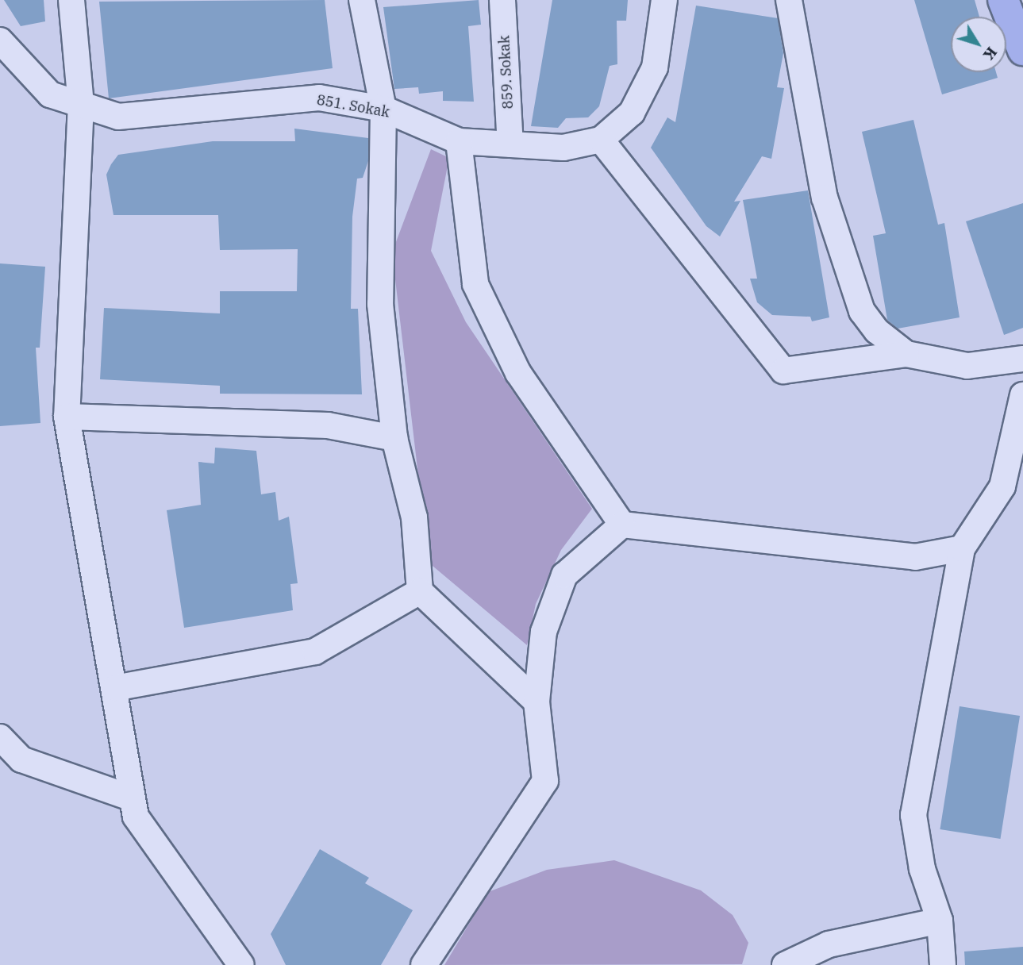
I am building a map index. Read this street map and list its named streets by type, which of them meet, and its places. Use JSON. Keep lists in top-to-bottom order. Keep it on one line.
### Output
{"streets":{"street":["859. Sokak","851. Sokak"]},"crossings":[["859. Sokak","851. Sokak"]],"north":"bottom right"}
